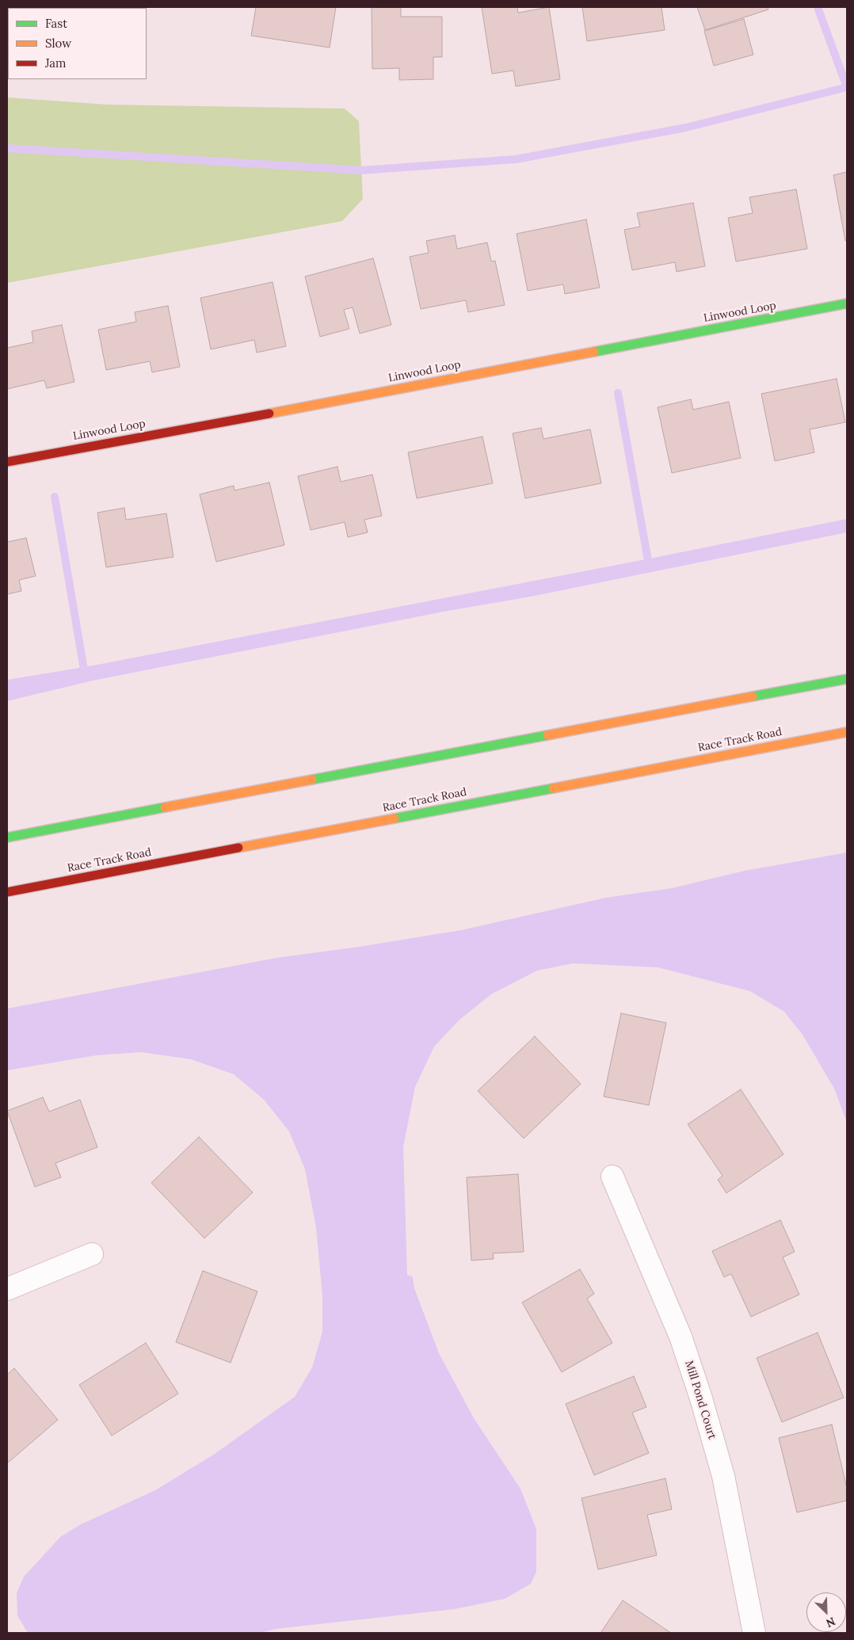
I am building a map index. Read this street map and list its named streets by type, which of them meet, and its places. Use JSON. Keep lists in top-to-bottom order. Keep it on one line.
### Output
{"streets":{"main road":["Linwood Loop","Race Track Road"],"street":["Mill Pond Court"]},"legend":["Fast","Slow","Jam"],"north":"bottom right"}
